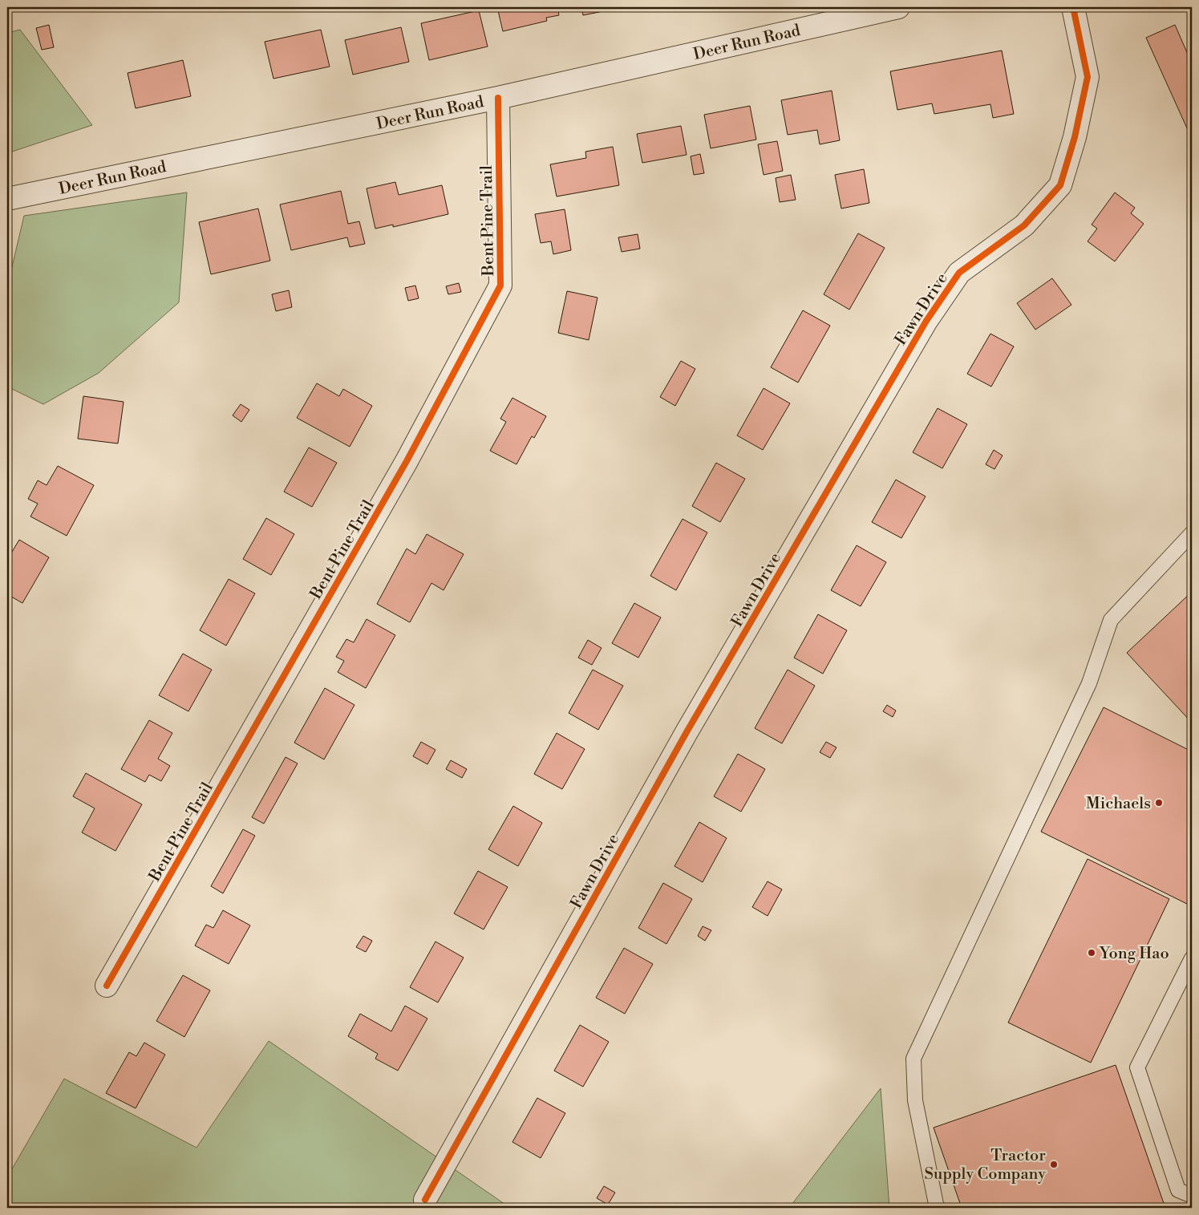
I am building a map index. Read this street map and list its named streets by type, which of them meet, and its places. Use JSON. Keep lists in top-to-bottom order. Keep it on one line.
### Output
{"streets":{"street":["Deer Run Road","Bent Pine Trail","Fawn Drive"]},"crossings":[["Deer Run Road","Bent Pine Trail"]],"places":["Michaels","Yong Hao","Tractor Supply Company"]}
